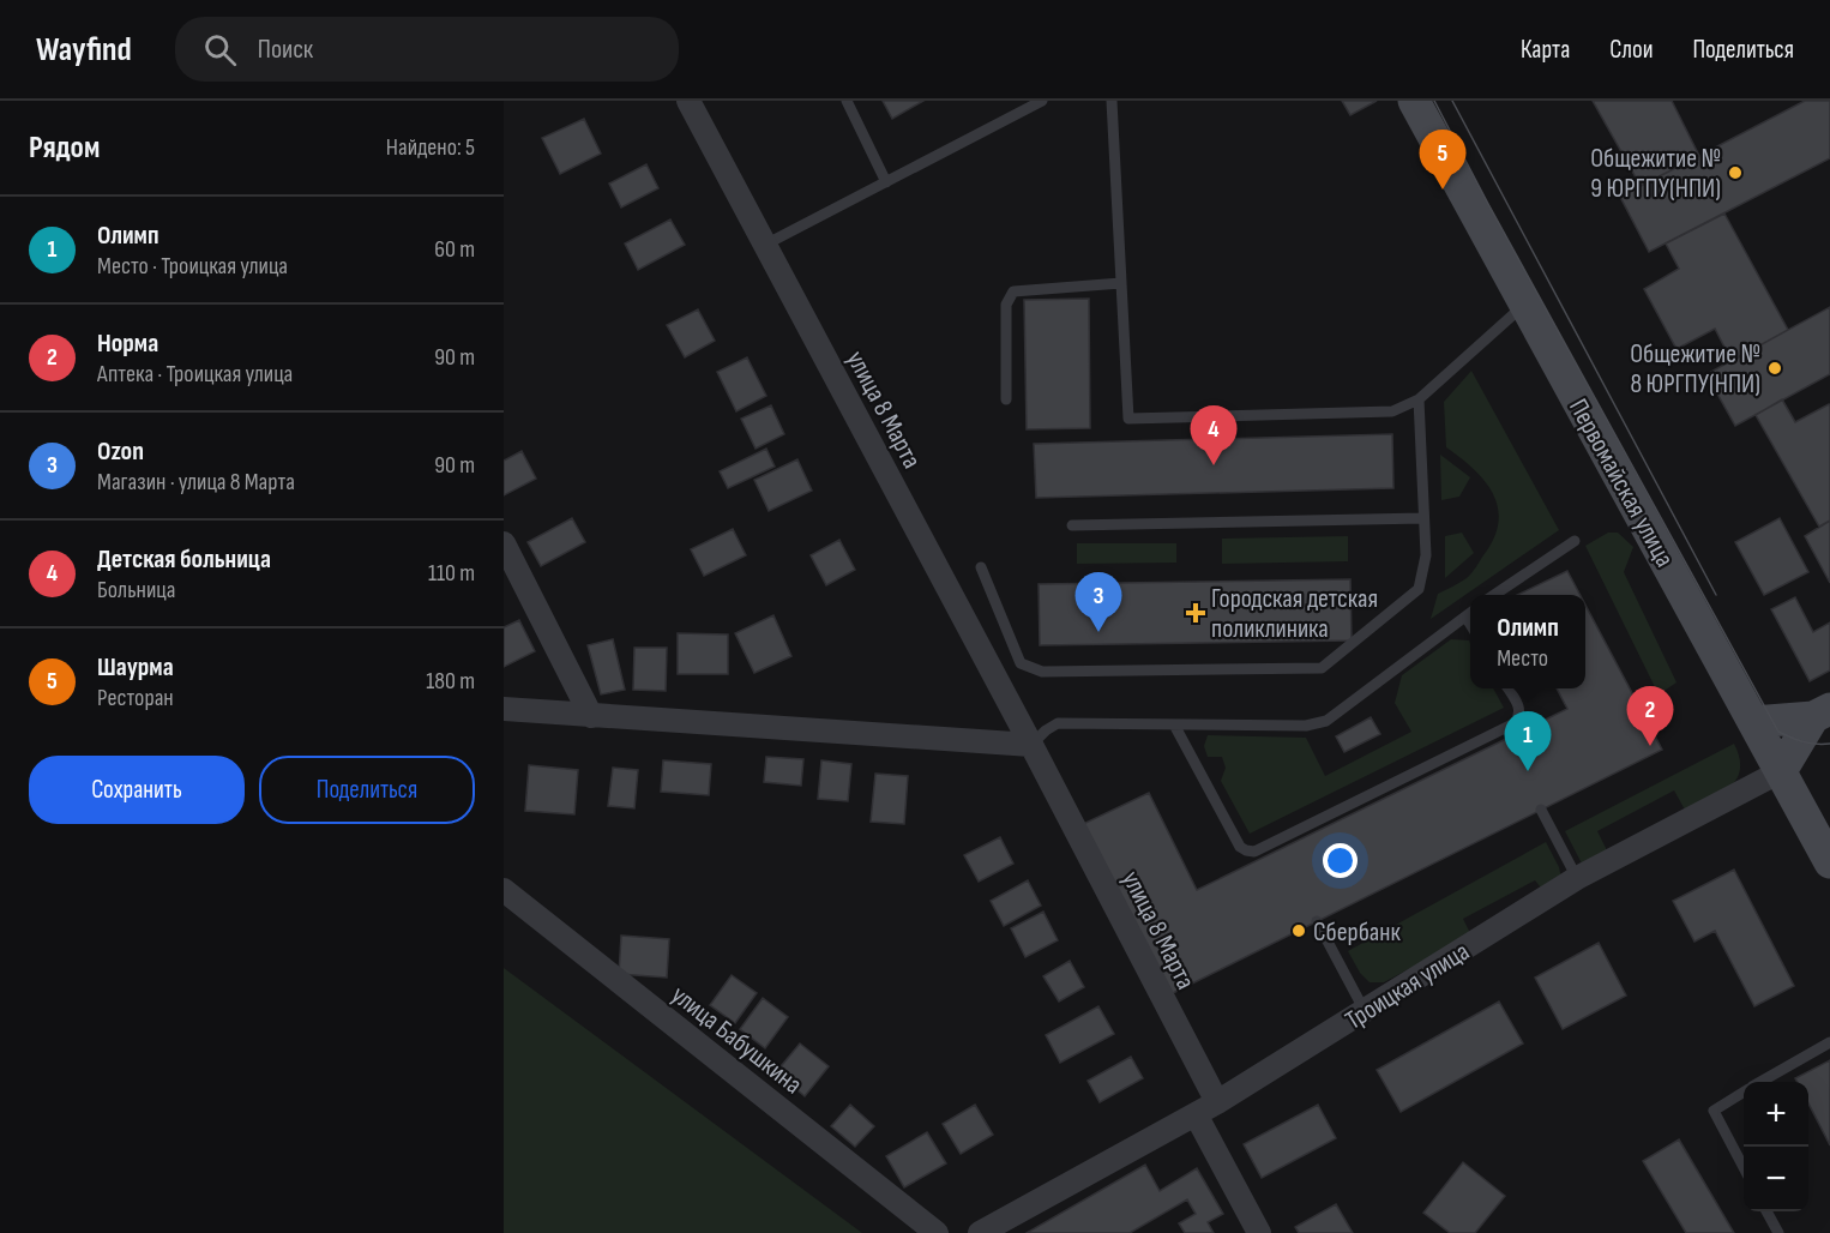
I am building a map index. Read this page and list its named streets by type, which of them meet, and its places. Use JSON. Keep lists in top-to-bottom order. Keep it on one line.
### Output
{"streets":{"main road":["Первомайская улица"],"street":["улица 8 Марта","Троицкая улица","улица Бабушкина"]},"crossings":[["улица 8 Марта","Троицкая улица"],["Первомайская улица","Троицкая улица"]],"places":{"other":["Общежитие № 9 ЮРГПУ(НПИ)","Общежитие № 8 ЮРГПУ(НПИ)","Сбербанк"],"health":["Городская детская поликлиника"]},"page":{"header":"Wayfind","search":"Поиск","nav":["Карта","Слои","Поделиться"],"heading":["Рядом","Найдено: 5"],"pins":["5","4","3","2","1"],"list":[{"mark":"1","name":"Олимп","note":"Место · Троицкая улица","value":"60 m"},{"mark":"2","name":"Норма","note":"Аптека · Троицкая улица","value":"90 m"},{"mark":"3","name":"Ozon","note":"Магазин · улица 8 Марта","value":"90 m"},{"mark":"4","name":"Детская больница","note":"Больница","value":"110 m"},{"mark":"5","name":"Шаурма","note":"Ресторан","value":"180 m"}],"popup":["Олимп","Место"],"buttons":["Сохранить","Поделиться"],"map_buttons":["+","−"]}}
